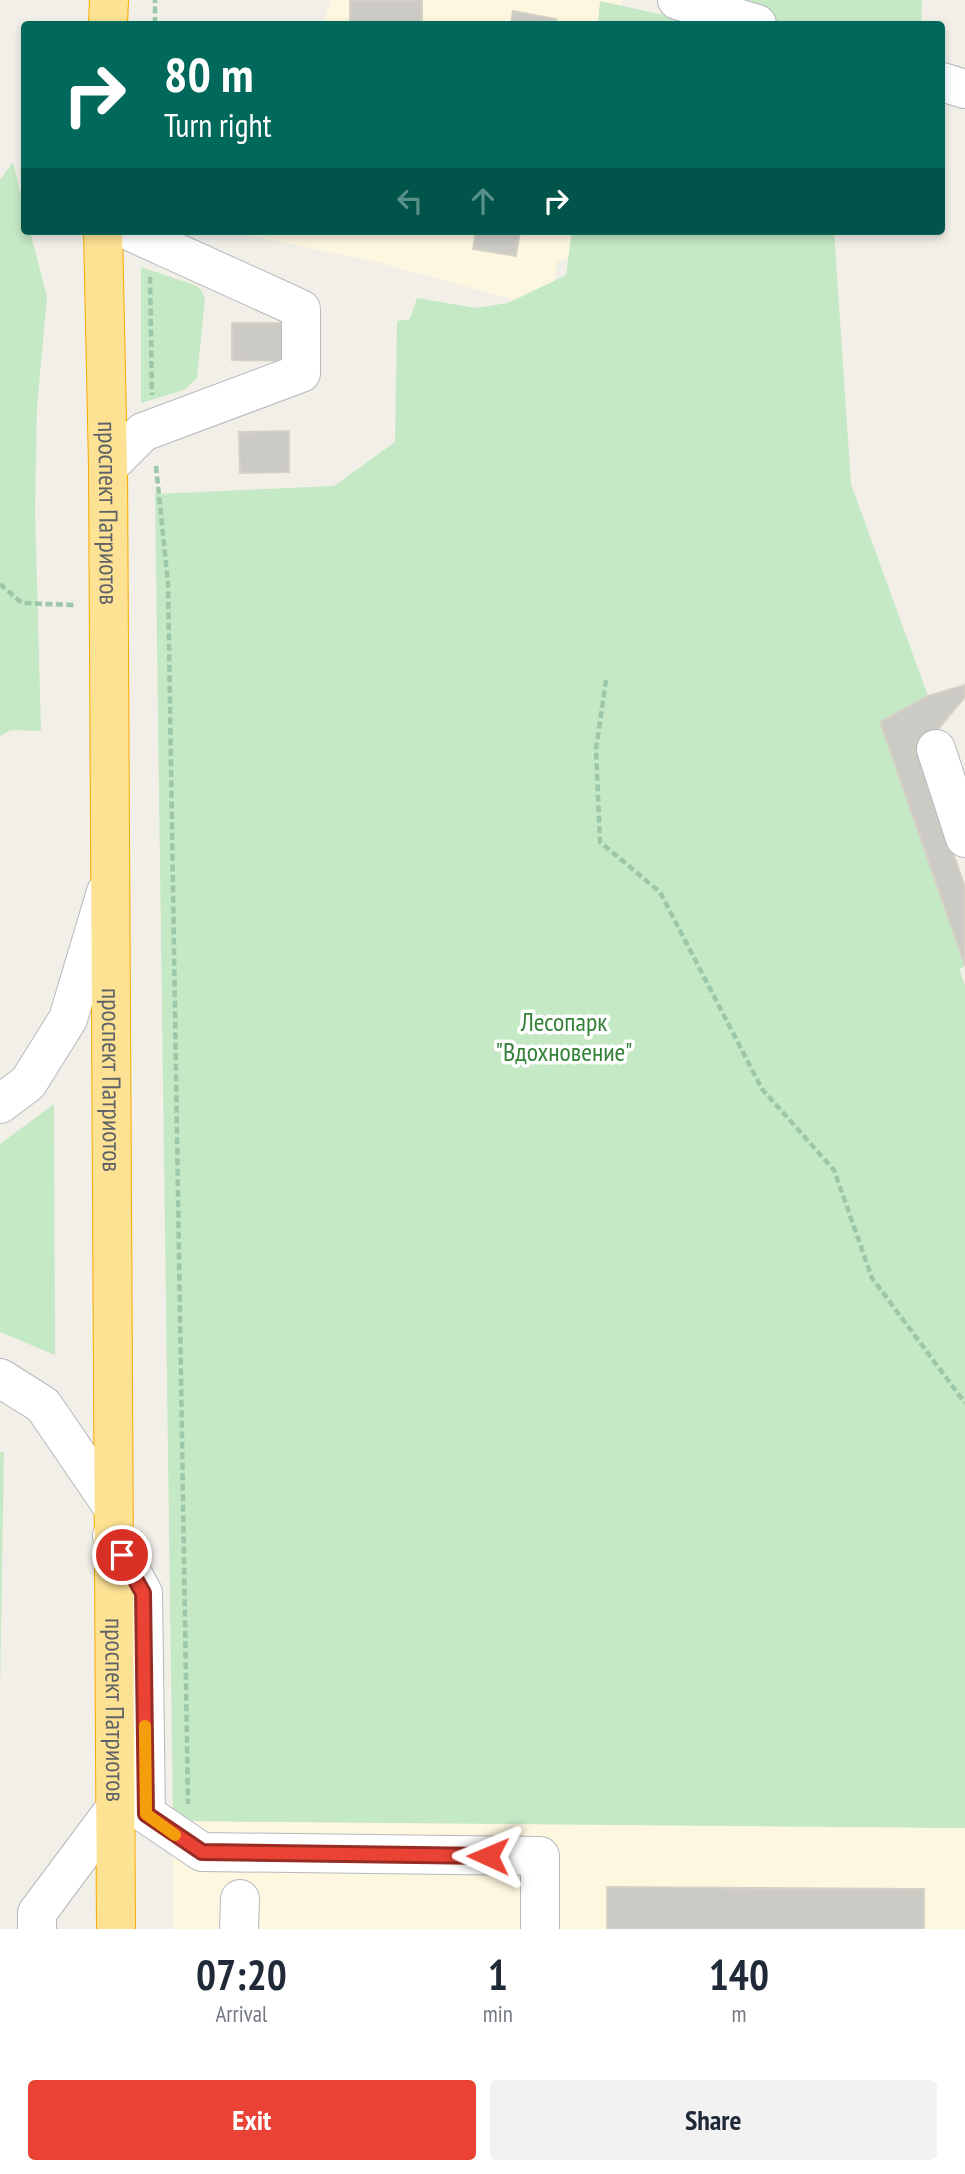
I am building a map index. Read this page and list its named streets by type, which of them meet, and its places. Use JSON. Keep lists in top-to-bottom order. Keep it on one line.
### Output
{"streets":{"highway":["проспект Патриотов"]},"parks":["Лесопарк \"Вдохновение\""],"page":{"turn":["80 m","Turn right"],"eta":["07:20","Arrival","1","min","140","m"],"buttons":["Exit","Share"]}}
